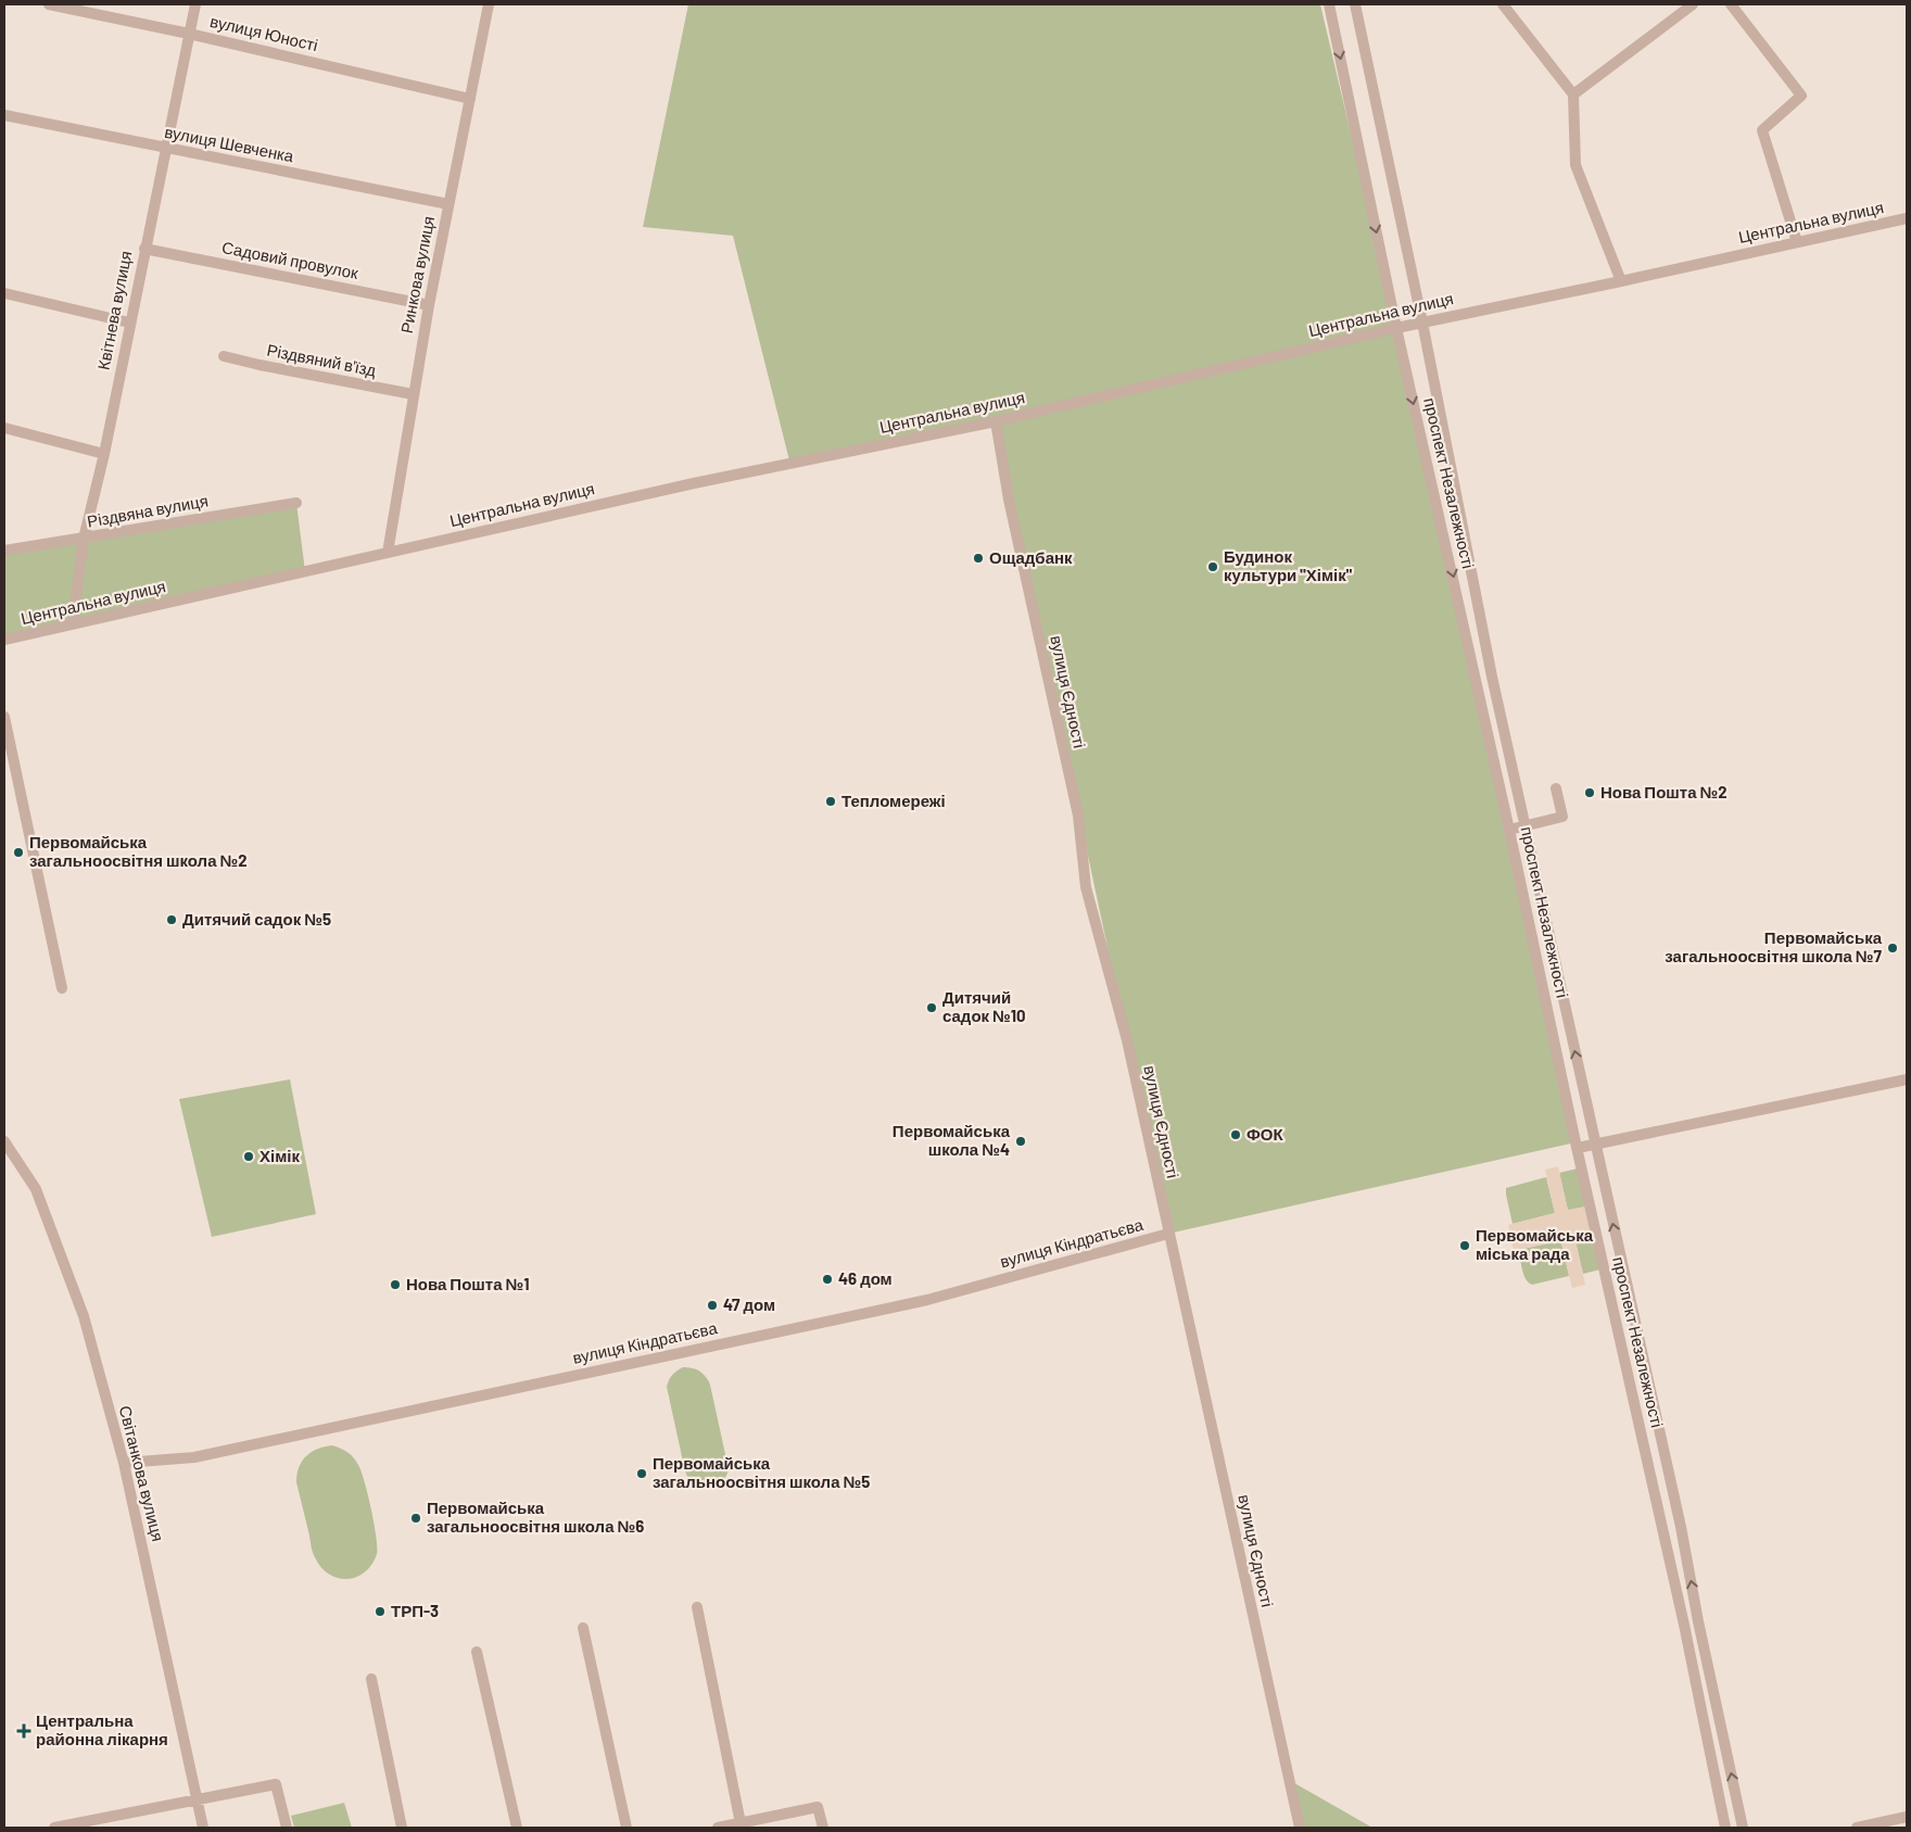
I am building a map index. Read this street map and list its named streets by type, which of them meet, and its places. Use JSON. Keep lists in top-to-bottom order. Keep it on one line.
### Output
{"streets":{"street":["вулиця Юності","вулиця Шевченка","Центральна вулиця","Садовий провулок","Ринкова вулиця","Квітнева вулиця","Різдвяний в'їзд","проспект Незалежності","Різдвяна вулиця","вулиця Єдності","вулиця Кіндратьєва","Світанкова вулиця"]},"crossings":[["вулиця Юності","Ринкова вулиця"],["вулиця Юності","Квітнева вулиця"],["вулиця Шевченка","Ринкова вулиця"],["вулиця Шевченка","Квітнева вулиця"],["Центральна вулиця","Ринкова вулиця"],["Центральна вулиця","Квітнева вулиця"],["Центральна вулиця","проспект Незалежності"],["Центральна вулиця","вулиця Єдності"],["Садовий провулок","Ринкова вулиця"],["Садовий провулок","Квітнева вулиця"],["Ринкова вулиця","Різдвяний в'їзд"],["Квітнева вулиця","Різдвяна вулиця"],["вулиця Єдності","вулиця Кіндратьєва"],["вулиця Кіндратьєва","Світанкова вулиця"]],"places":{"other":["Ощадбанк","Будинок культури \"Хімік\"","Нова Пошта №2","Тепломережі","Первомайська загальноосвітня школа №2","Дитячий садок №5","Первомайська загальноосвітня школа №7","Дитячий садок №10","ФОК","Первомайська школа №4","Хімік","Первомайська мiська рада","46 дом","Нова Пошта №1","47 дом","Первомайська загальноосвітня школа №5","Первомайська загальноосвітня школа №6","ТРП-3"],"health":["Центральна районна лікарня"]}}
